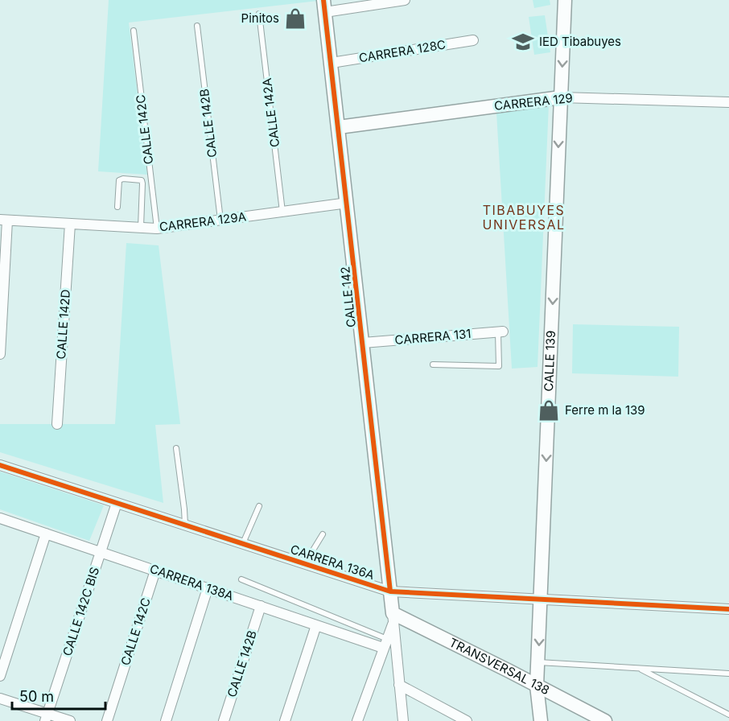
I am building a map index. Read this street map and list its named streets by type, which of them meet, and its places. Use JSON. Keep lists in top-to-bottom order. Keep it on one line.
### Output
{"streets":{"street":["CARRERA 128C","CARRERA 129","CALLE 142B","CALLE 142C","CARRERA 129A","CALLE 142","CALLE 142D","CARRERA 131","CALLE 139","CARRERA 136A","CARRERA 138A","CALLE 142C BIS","TRANSVERSAL 138"],"lane":["CALLE 142A"]},"crossings":[["CARRERA 128C","CALLE 142"],["CARRERA 129","CALLE 142"],["CARRERA 129","CALLE 139"],["CALLE 142A","CARRERA 129A"],["CALLE 142B","CARRERA 129A"],["CALLE 142B","CARRERA 138A"],["CALLE 142C","CARRERA 129A"],["CALLE 142C","CARRERA 138A"],["CARRERA 129A","CALLE 142"],["CARRERA 129A","CALLE 142D"],["CALLE 142","CARRERA 131"],["CALLE 142","CARRERA 136A"],["CALLE 142","TRANSVERSAL 138"],["CALLE 139","CARRERA 136A"],["CALLE 139","TRANSVERSAL 138"],["CARRERA 136A","CALLE 142C BIS"],["CARRERA 138A","CALLE 142C BIS"]],"one_way":["CALLE 139"],"districts":["TIBABUYES UNIVERSAL"],"places":{"shop":["Pinitos","Ferre m la 139"],"school or university":["IED Tibabuyes"]},"scale_bar":"50 m"}
